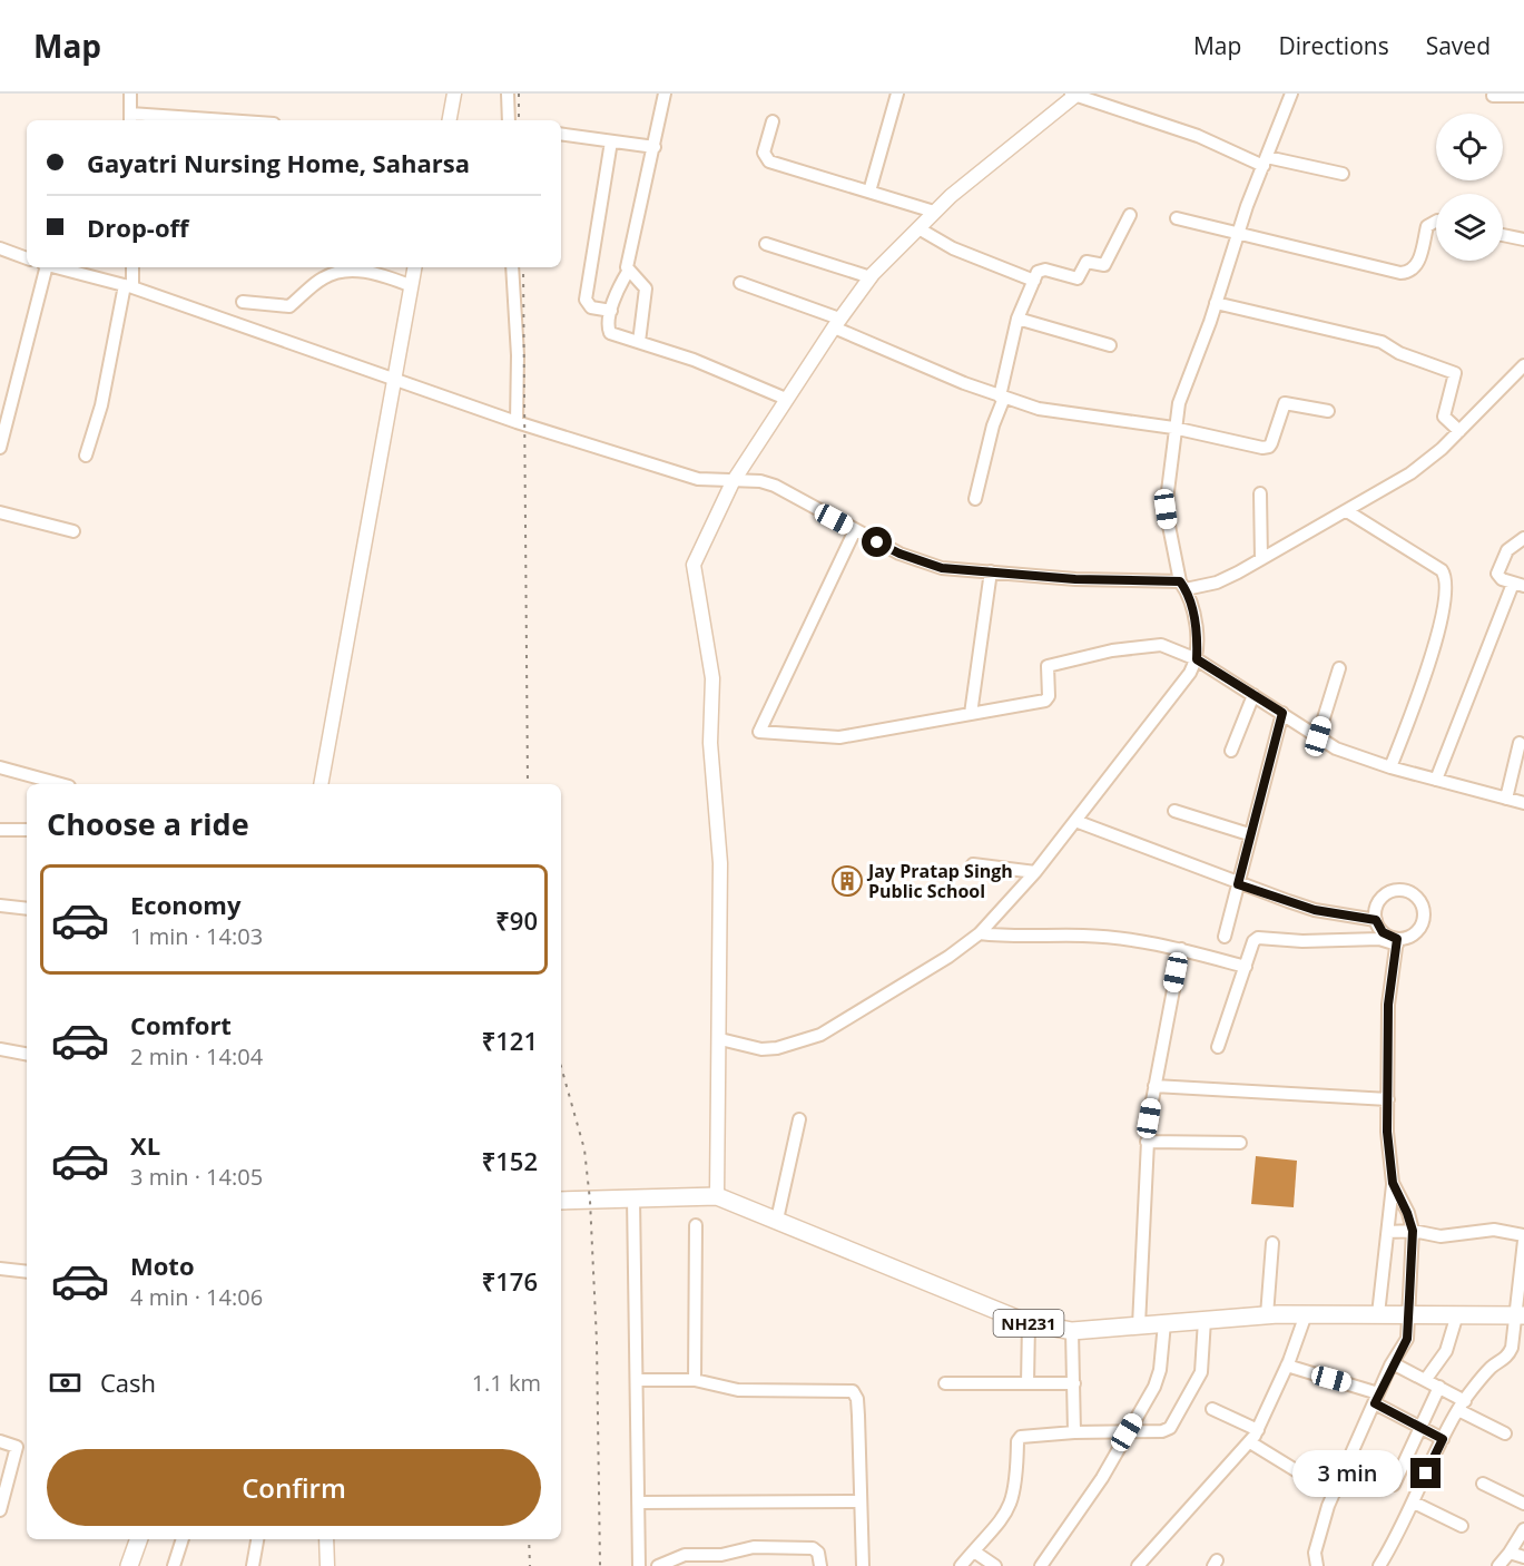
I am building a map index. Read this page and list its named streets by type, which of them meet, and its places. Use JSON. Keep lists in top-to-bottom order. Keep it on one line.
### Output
{"streets":{"highway":["NH231"]},"places":{"building":["Jay Pratap Singh Public School"]},"page":{"header":"Map","nav":["Map","Directions","Saved"],"banner":["Gayatri Nursing Home, Saharsa","Drop-off"],"heading":"Choose a ride","list":[{"name":"Economy","note":"1 min · 14:03","value":"₹90"},{"name":"Comfort","note":"2 min · 14:04","value":"₹121"},{"name":"XL","note":"3 min · 14:05","value":"₹152"},{"name":"Moto","note":"4 min · 14:06","value":"₹176"}],"pay":["Cash","1.1 km"],"buttons":"Confirm","bubble":"3 min"}}
